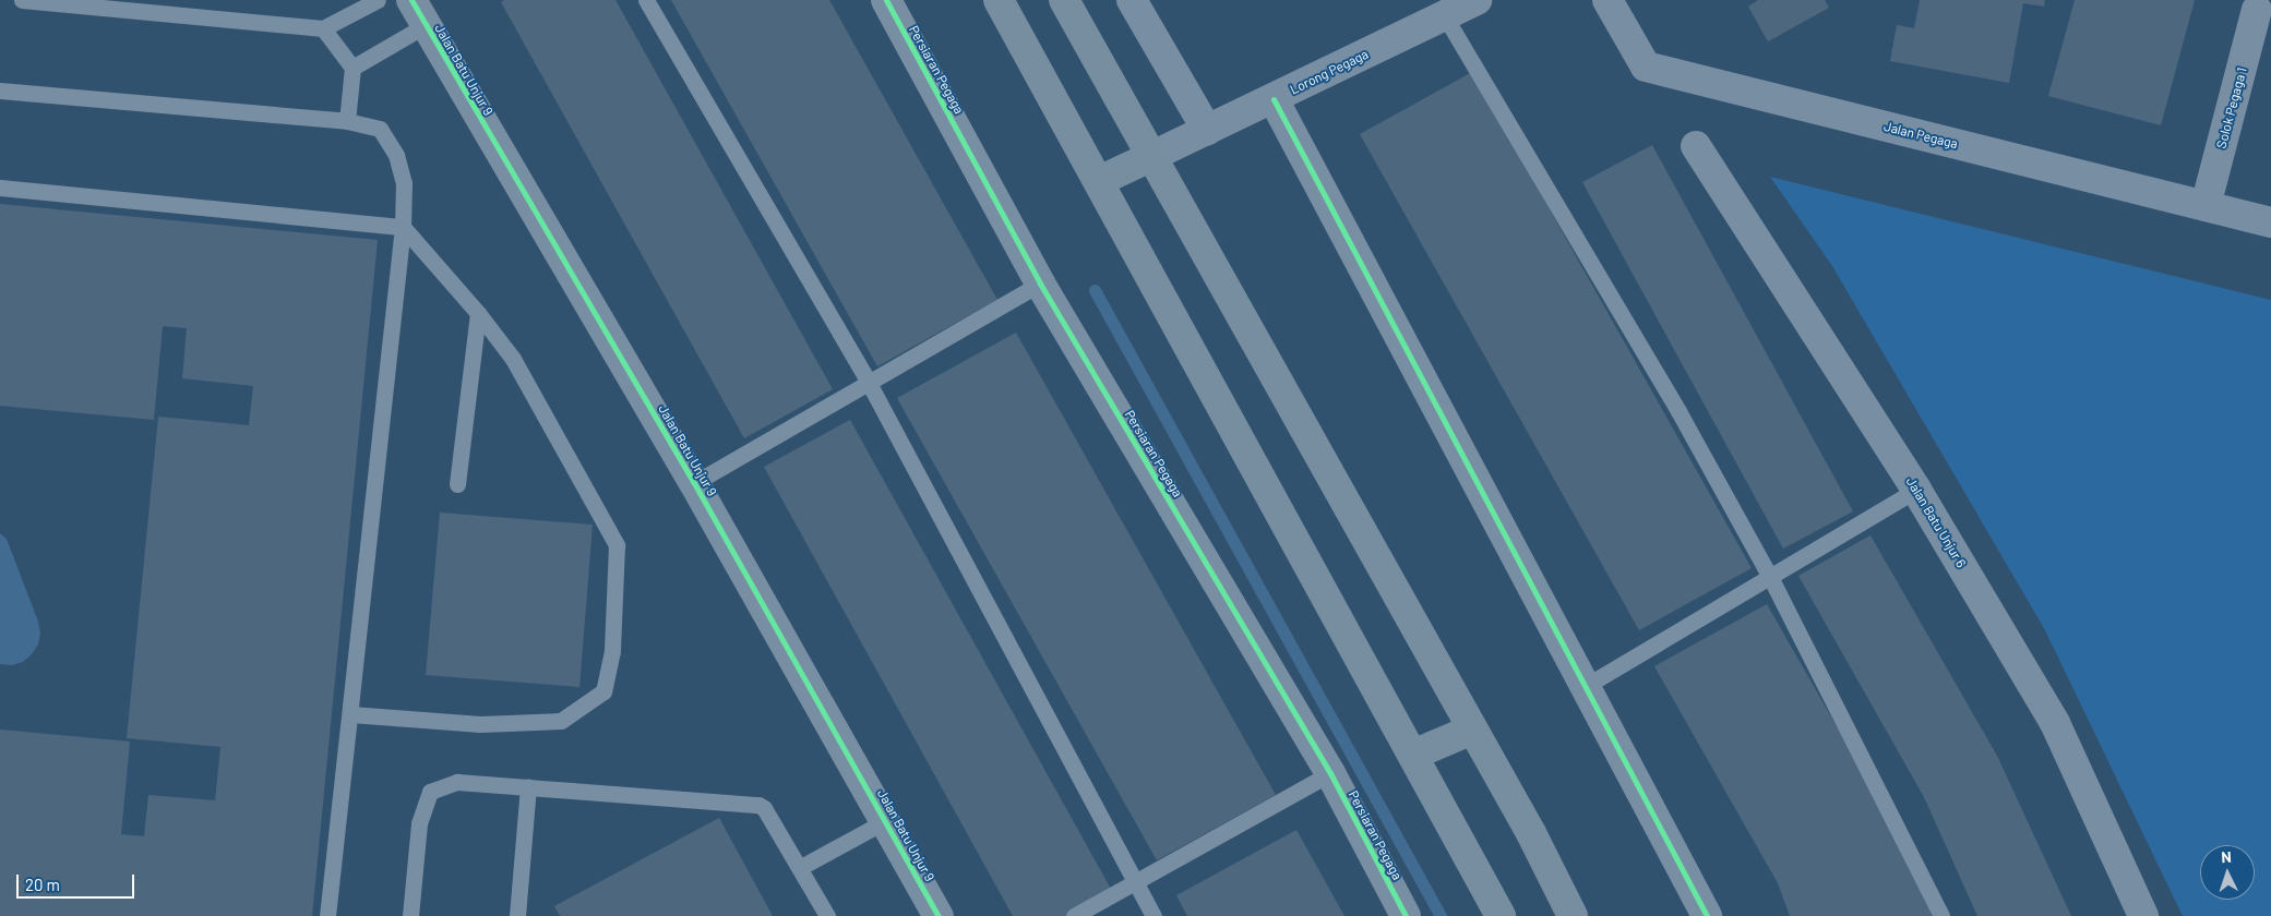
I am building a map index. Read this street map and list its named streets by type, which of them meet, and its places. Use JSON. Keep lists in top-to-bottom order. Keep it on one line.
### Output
{"streets":{"street":["Jalan Batu Unjur 9","Persiaran Pegaga","Lorong Pegaga","Solok Pegaga 1","Jalan Pegaga","Jalan Batu Unjur 6"]},"crossings":[["Solok Pegaga 1","Jalan Pegaga"]],"scale_bar":"20 m","north":"top"}
